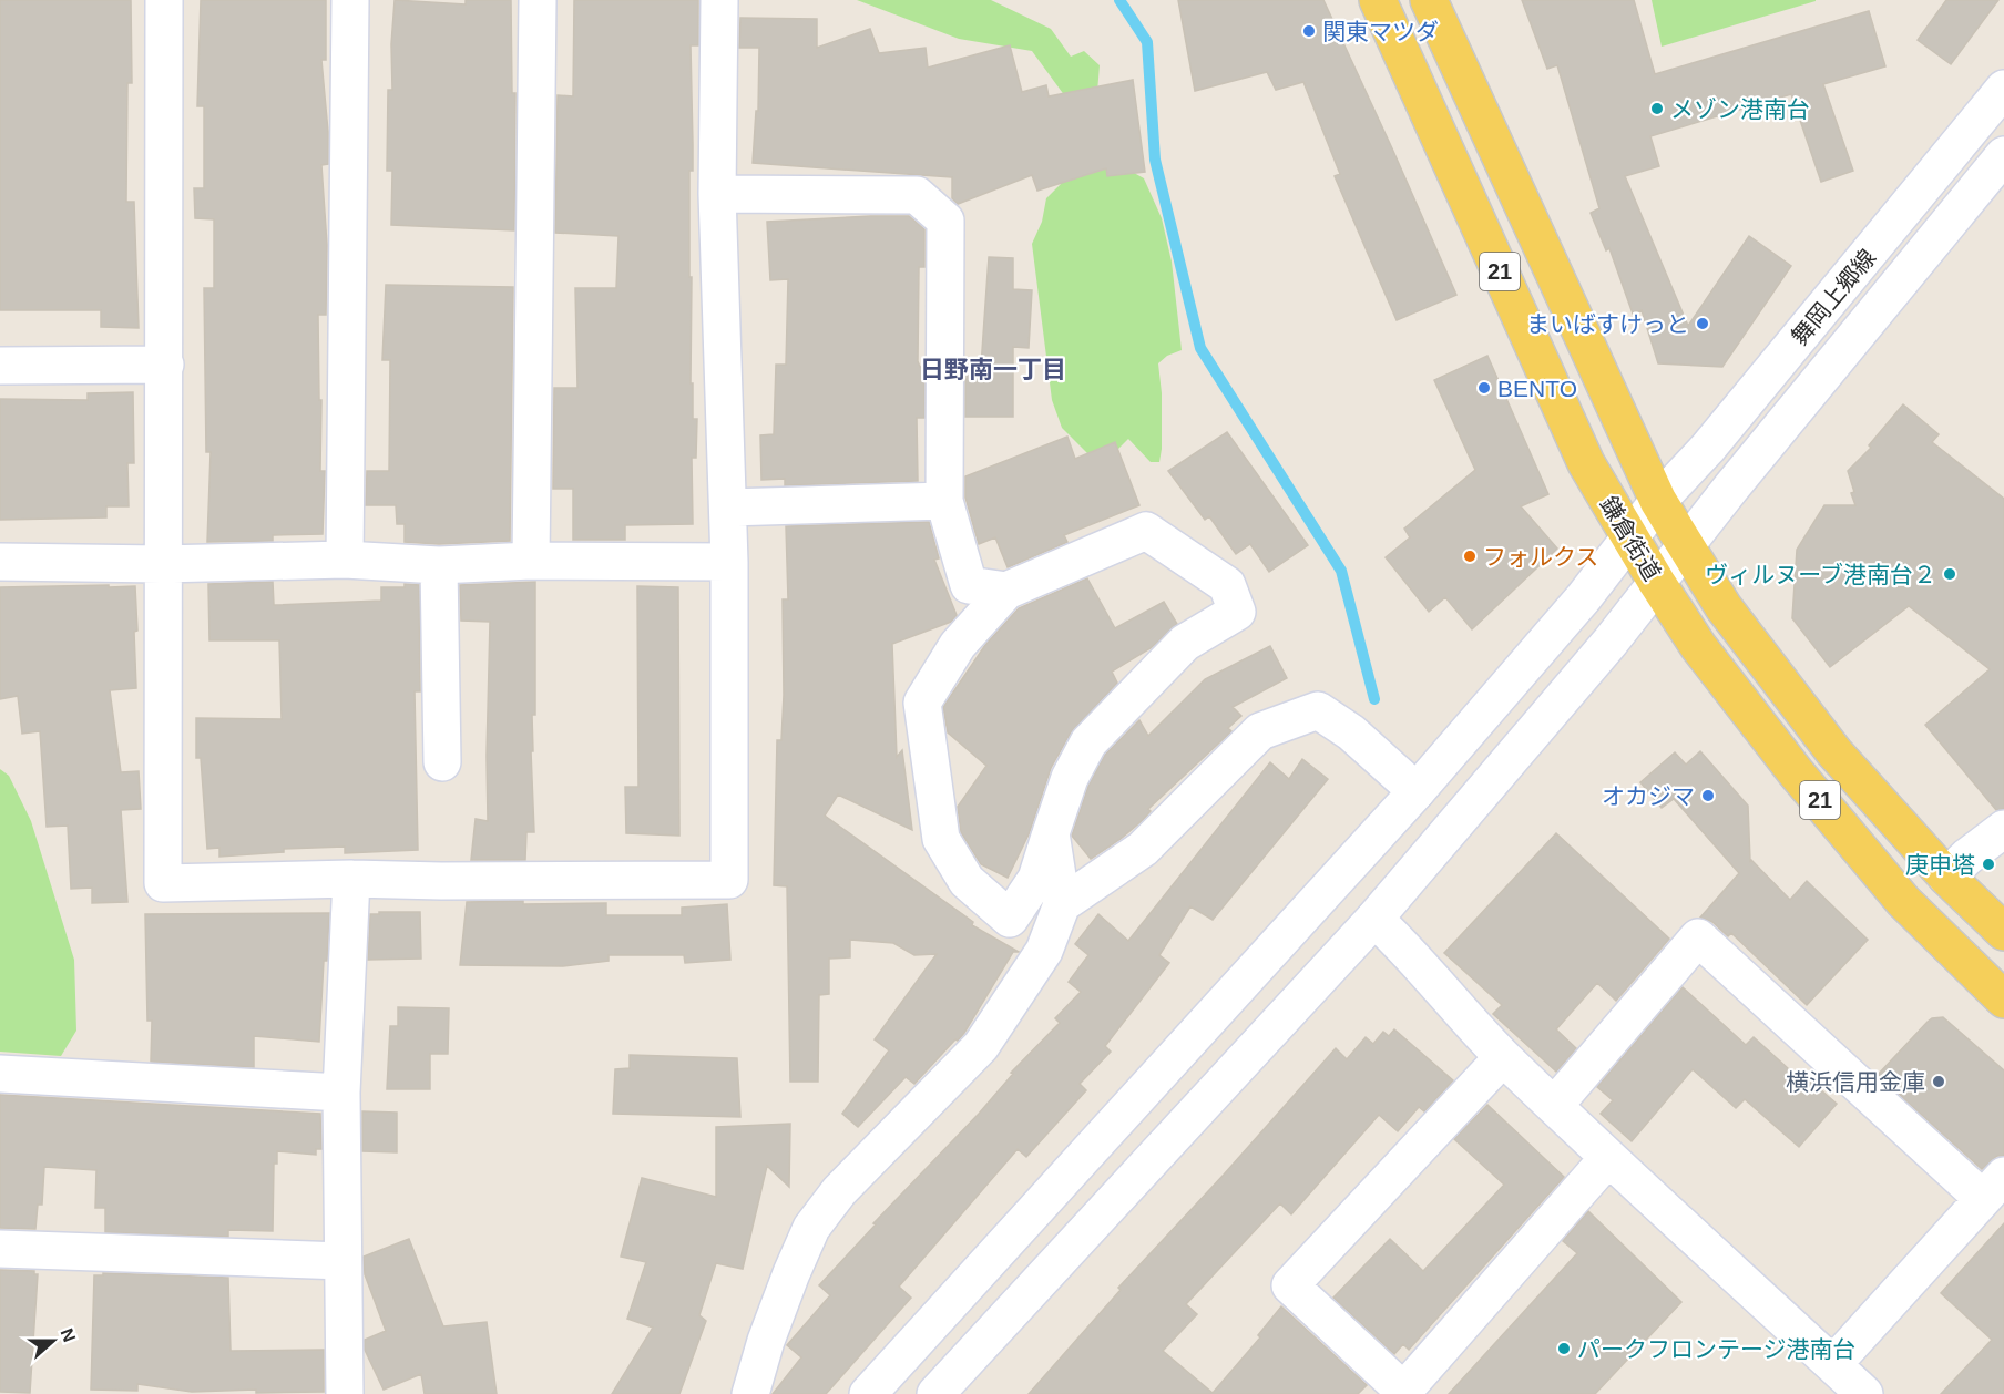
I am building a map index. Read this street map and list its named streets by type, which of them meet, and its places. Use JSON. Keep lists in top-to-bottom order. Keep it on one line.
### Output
{"streets":{"main road":["21","鎌倉街道"],"street":["舞岡上郷線"]},"crossings":[["舞岡上郷線","鎌倉街道"]],"districts":["日野南一丁目"],"places":["関東マツダ","メゾン港南台","まいばすけっと","BENTO","フォルクス","ヴィルヌーブ港南台２","オカジマ","庚申塔","横浜信用金庫","パークフロンテージ港南台"],"north":"right"}
